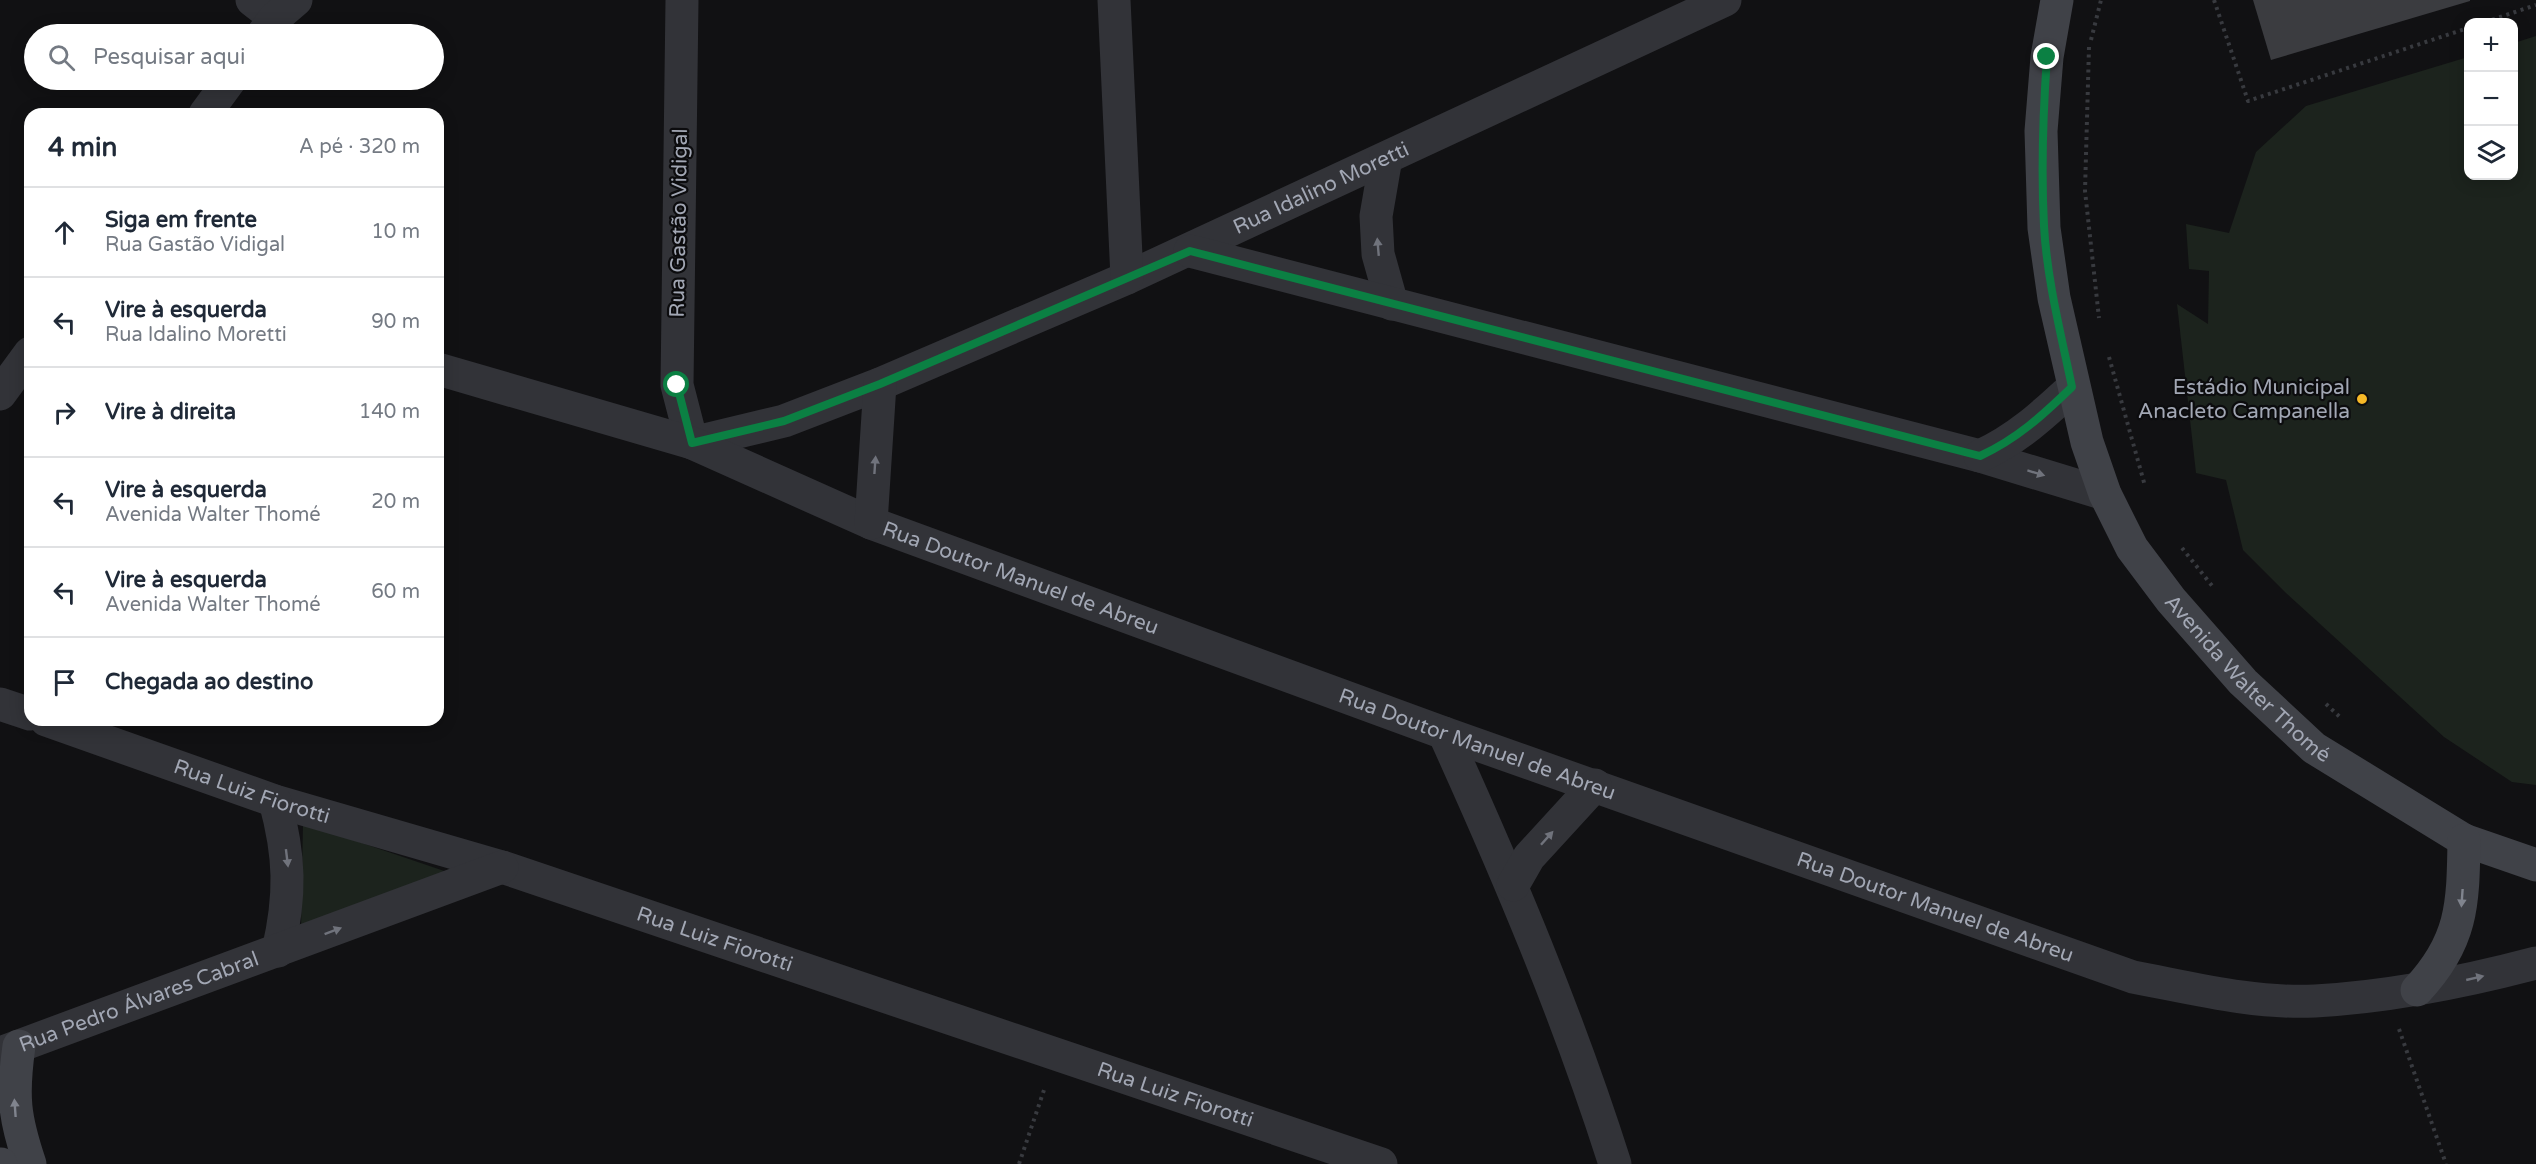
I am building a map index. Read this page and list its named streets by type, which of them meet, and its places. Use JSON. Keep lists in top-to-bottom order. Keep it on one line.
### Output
{"streets":{"street":["Rua Idalino Moretti","Rua Gastão Vidigal","Rua Doutor Manuel de Abreu","Avenida Walter Thomé","Rua Luiz Fiorotti","Rua Pedro Álvares Cabral"]},"crossings":[["Rua Idalino Moretti","Rua Gastão Vidigal"],["Rua Idalino Moretti","Rua Doutor Manuel de Abreu"],["Rua Gastão Vidigal","Rua Doutor Manuel de Abreu"],["Rua Luiz Fiorotti","Rua Pedro Álvares Cabral"]],"places":["Estádio Municipal Anacleto Campanella"],"page":{"map_buttons":["+","−"],"search":"Pesquisar aqui","heading":["4 min","A pé · 320 m"],"list":[["Siga em frente","Rua Gastão Vidigal","10 m"],["Vire à esquerda","Rua Idalino Moretti","90 m"],["Vire à direita","140 m"],["Vire à esquerda","Avenida Walter Thomé","20 m"],["Vire à esquerda","Avenida Walter Thomé","60 m"],"Chegada ao destino"]}}
